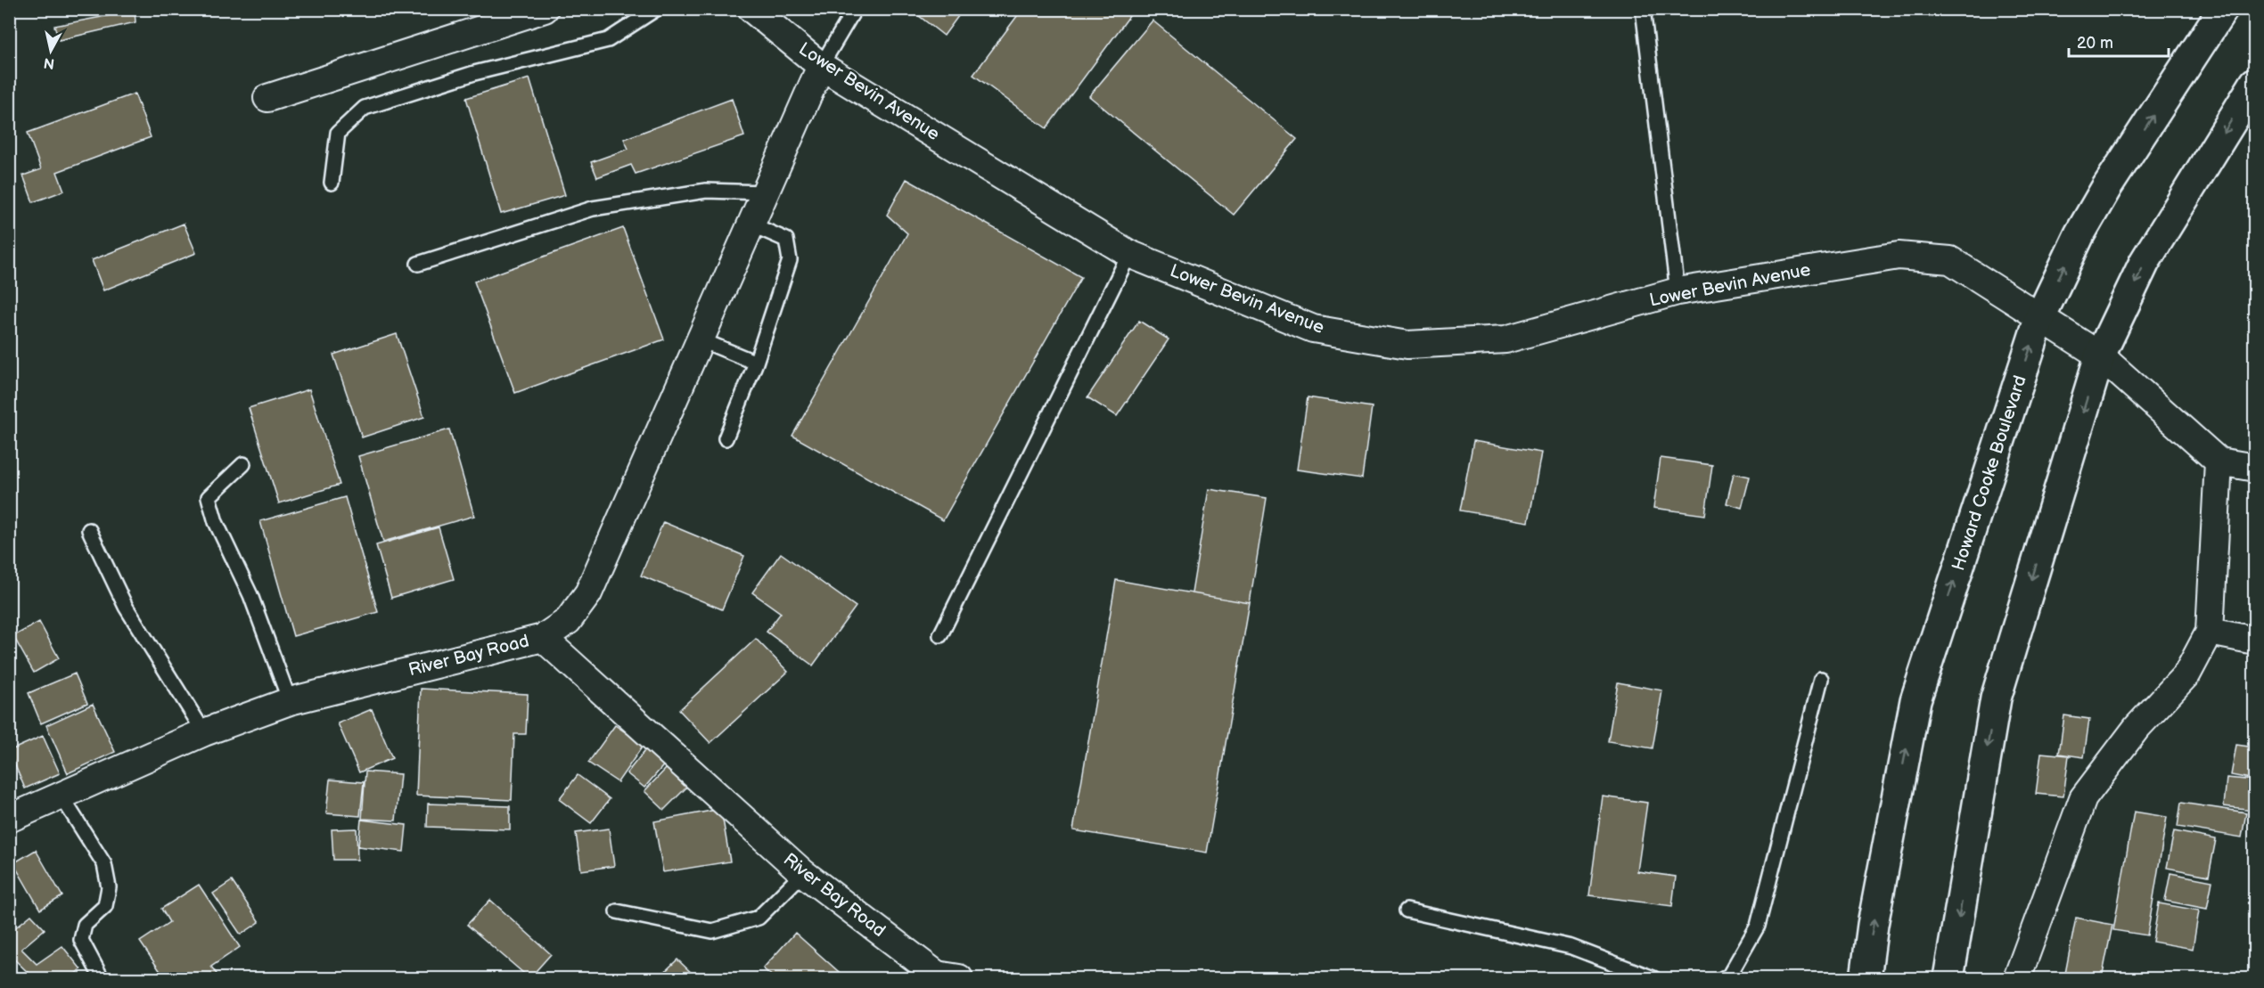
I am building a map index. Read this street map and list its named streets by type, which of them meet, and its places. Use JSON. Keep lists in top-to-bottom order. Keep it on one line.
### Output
{"streets":{"main road":["Howard Cooke Boulevard"],"street":["Lower Bevin Avenue","River Bay Road"]},"crossings":[["Lower Bevin Avenue","Howard Cooke Boulevard"]],"scale_bar":"20 m","north":"bottom"}
